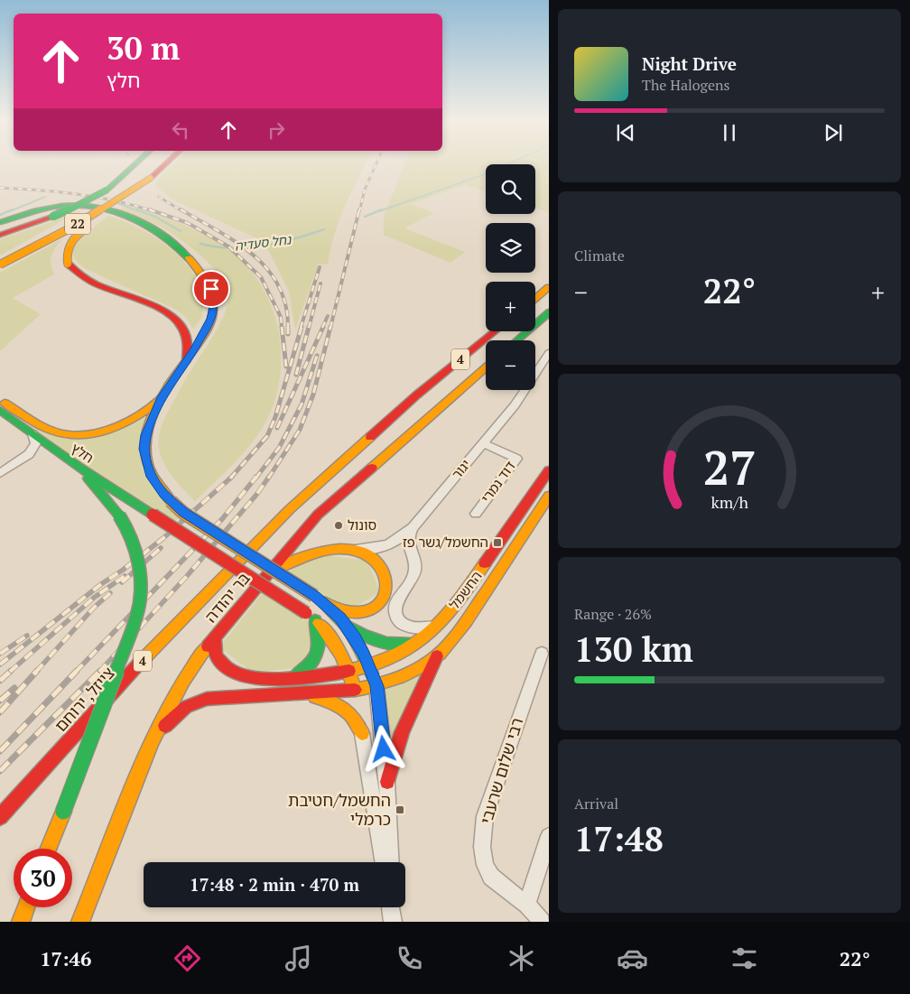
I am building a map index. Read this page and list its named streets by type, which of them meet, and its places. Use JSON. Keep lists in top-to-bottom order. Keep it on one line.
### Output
{"streets":{"main road":["22","4","חלץ","החשמל","בר יהודה","צייזל, ירוחם"],"street":["יגור","דוד נמרי","רבי שלום שרעבי"]},"crossings":[["4","צייזל, ירוחם"],["יגור","דוד נמרי"],["החשמל","בר יהודה"]],"water":["נחל סעדיה"],"places":{"other":["סונול"],"transit":["החשמל/גשר פז","החשמל/חטיבת כרמלי"]},"page":{"turn":["30 m","חלץ"],"song":["Night Drive","The Halogens"],"map_buttons":["+","−"],"tile":["Climate",["Range · 26%","130 km"],["Arrival","17:48"]],"heat":["−","22°","+"],"limit":"30","trip":"17:48 · 2 min · 470 m","tabs":["17:46","22°"],"gauge":["27","km/h"]}}
